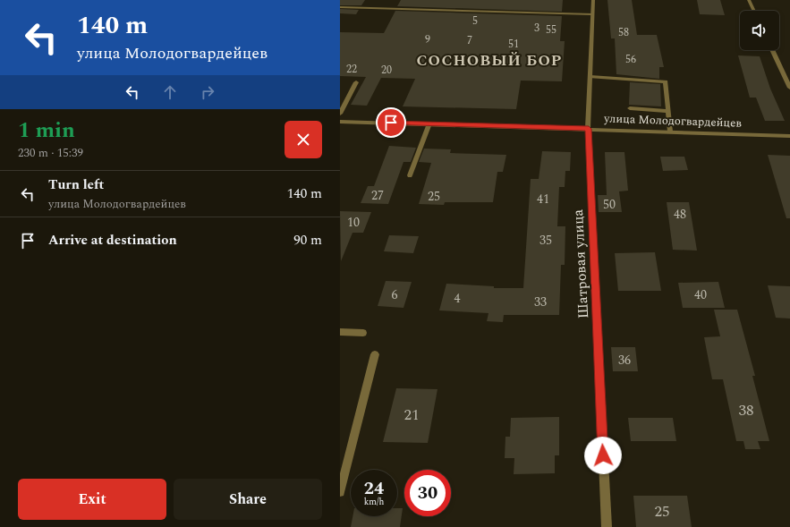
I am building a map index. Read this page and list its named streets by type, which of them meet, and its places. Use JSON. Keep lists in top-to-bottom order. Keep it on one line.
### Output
{"streets":{"street":["улица Молодогвардейцев","Шатровая улица"]},"crossings":[["улица Молодогвардейцев","Шатровая улица"]],"districts":["СОСНОВЫЙ БОР"],"house_numbers":["5","3","55","58","9","7","51","56","22","20","27","25","41","50","48","10","35","6","40","4","33","36","38","21","25"],"page":{"turn":["140 m","улица Молодогвардейцев"],"heading":["1 min","230 m · 15:39"],"list":[{"name":"Turn left","note":"улица Молодогвардейцев","value":"140 m"},{"name":"Arrive at destination","value":"90 m"}],"speed":"24 km/h","limit":"30","buttons":["Exit","Share"]}}
